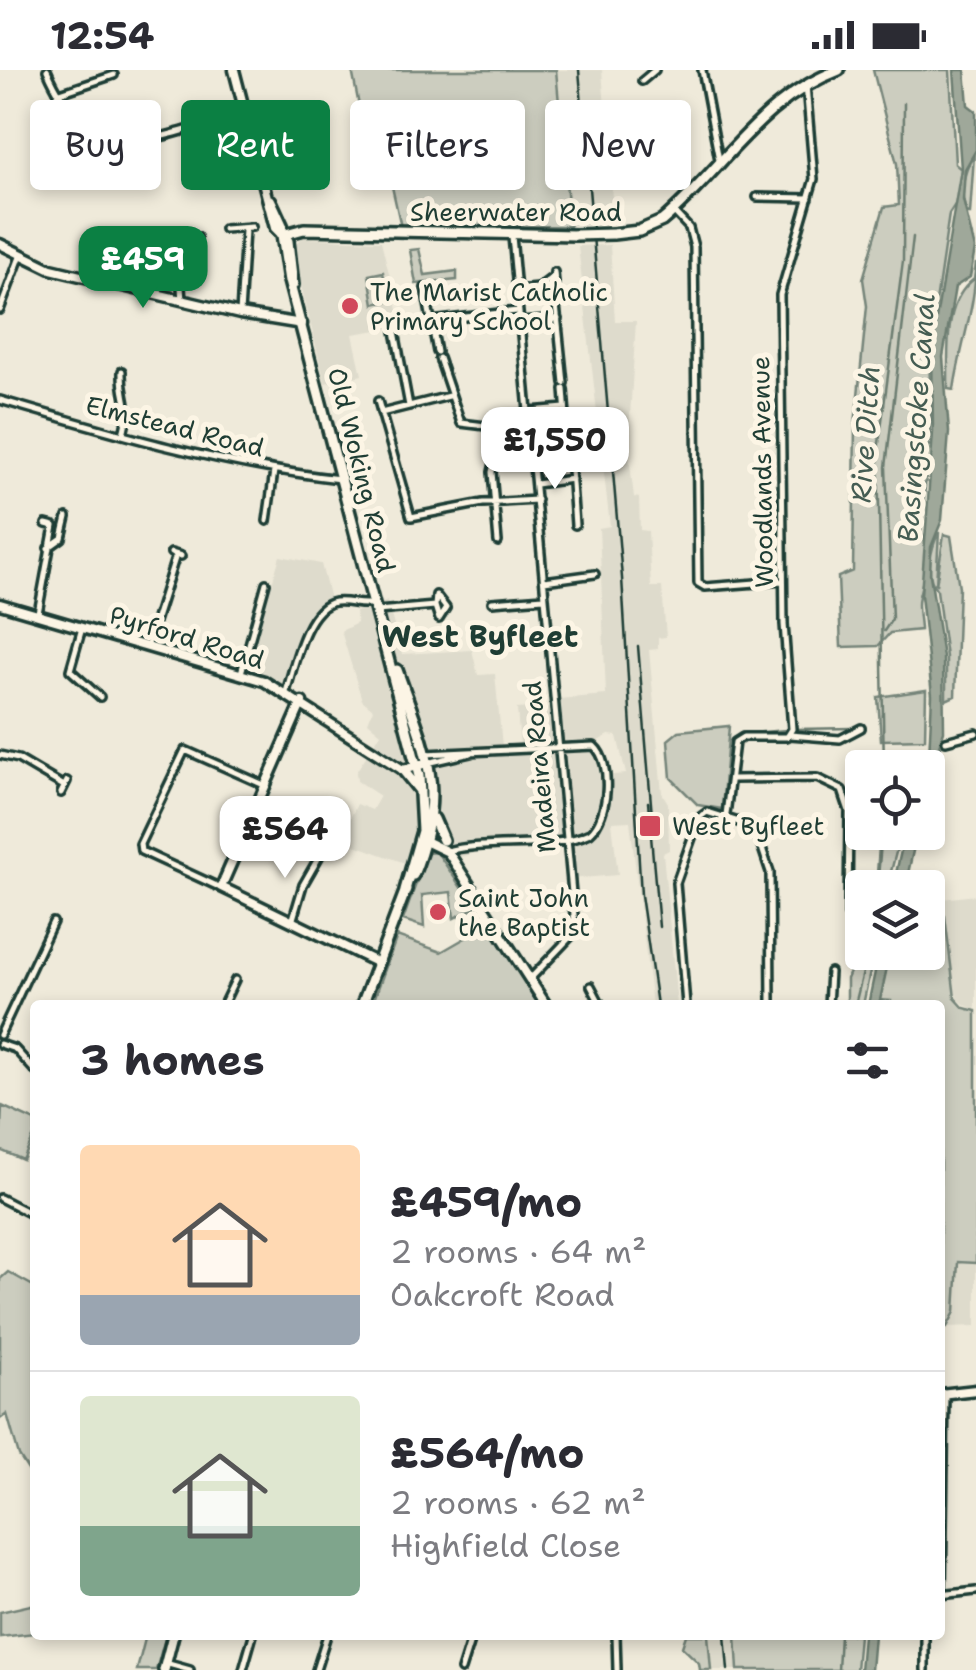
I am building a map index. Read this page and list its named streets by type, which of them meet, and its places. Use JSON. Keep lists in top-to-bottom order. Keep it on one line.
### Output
{"streets":{"main road":["Sheerwater Road","Old Woking Road"],"street":["Elmstead Road","Woodlands Avenue","Pyrford Road","Madeira Road"]},"crossings":[["Sheerwater Road","Old Woking Road"],["Sheerwater Road","Woodlands Avenue"],["Sheerwater Road","Madeira Road"],["Elmstead Road","Old Woking Road"]],"districts":["West Byfleet"],"water":["Basingstoke Canal","Rive Ditch"],"places":{"other":["The Marist Catholic Primary School","Saint John the Baptist"],"transit":["West Byfleet"]},"page":{"status":"12:54","chip":["Buy","Rent","Filters","New"],"price":["£459","£1,550","£564"],"heading":"3 homes","list":[{"name":"£459/mo","note":"2 rooms · 64 m² · Oakcroft Road"},{"name":"£564/mo","note":"2 rooms · 62 m² · Highfield Close"}]}}
